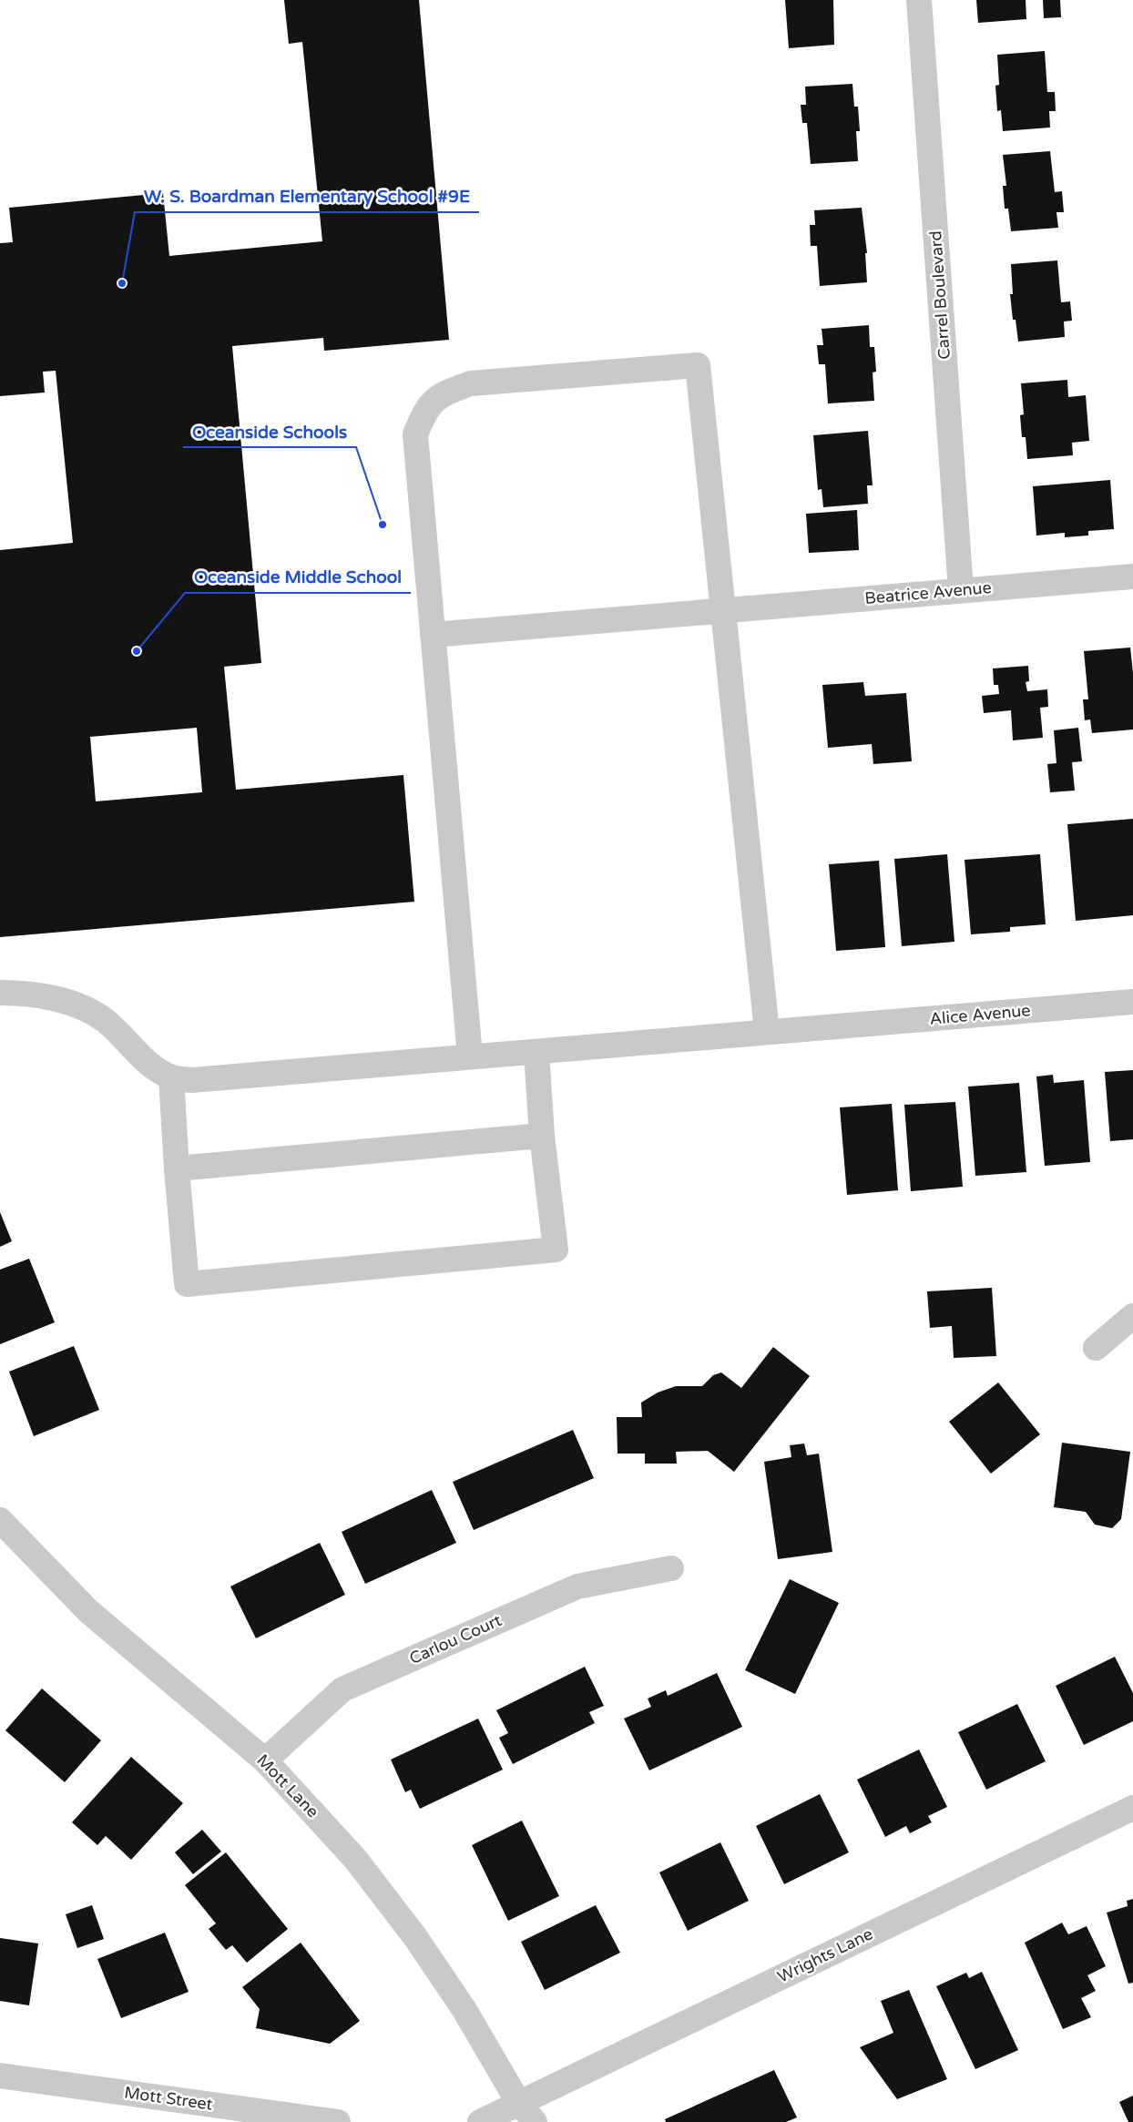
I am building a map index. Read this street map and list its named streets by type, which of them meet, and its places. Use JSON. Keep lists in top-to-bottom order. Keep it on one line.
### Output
{"streets":{"street":["Carrel Boulevard","Beatrice Avenue","Alice Avenue","Carlou Court","Mott Lane","Wrights Lane","Mott Street"]},"crossings":[["Carrel Boulevard","Beatrice Avenue"],["Carlou Court","Mott Lane"],["Mott Lane","Wrights Lane"]],"places":["W. S. Boardman Elementary School #9E","Oceanside Schools","Oceanside Middle School"]}
